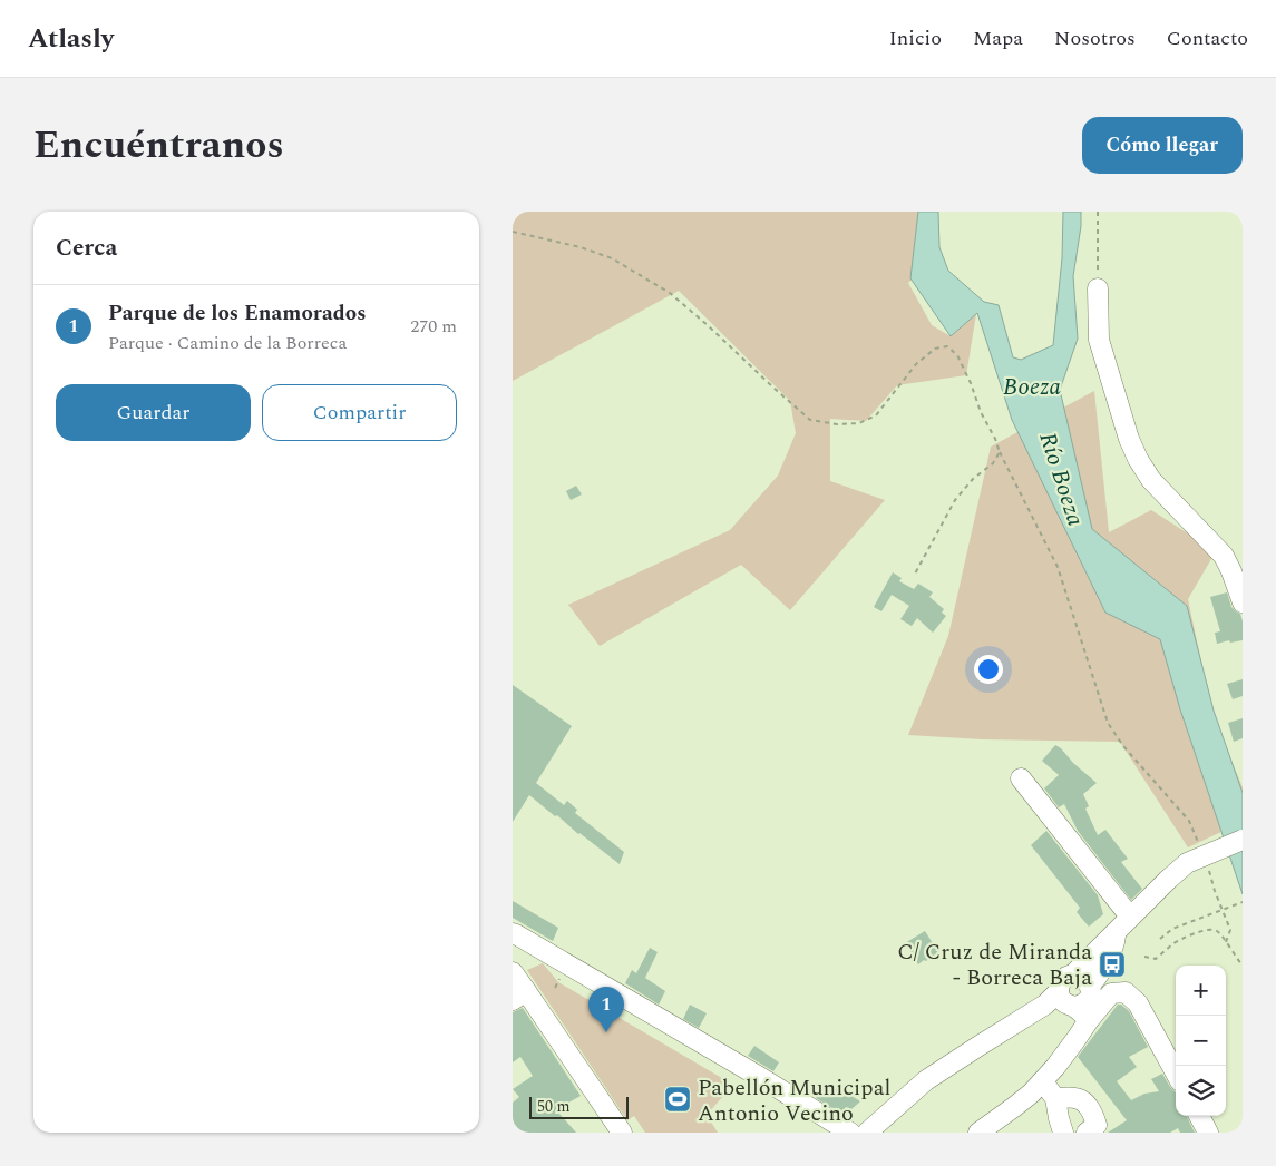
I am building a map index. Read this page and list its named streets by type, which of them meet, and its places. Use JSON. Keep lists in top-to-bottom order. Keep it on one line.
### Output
{"water":["Boeza","Río Boeza"],"places":{"bus stop":["C/ Cruz de Miranda - Borreca Baja"],"sports":["Pabellón Municipal Antonio Vecino"]},"scale_bar":"50 m","page":{"header":"Atlasly","nav":["Inicio","Mapa","Nosotros","Contacto"],"title":"Encuéntranos","buttons":["Cómo llegar",["Guardar","Compartir"]],"heading":"Cerca","list":[{"mark":"1","name":"Parque de los Enamorados","note":"Parque · Camino de la Borreca","value":"270 m"}],"map_buttons":["+","−"],"pins":"1","scale":"50 m"}}
